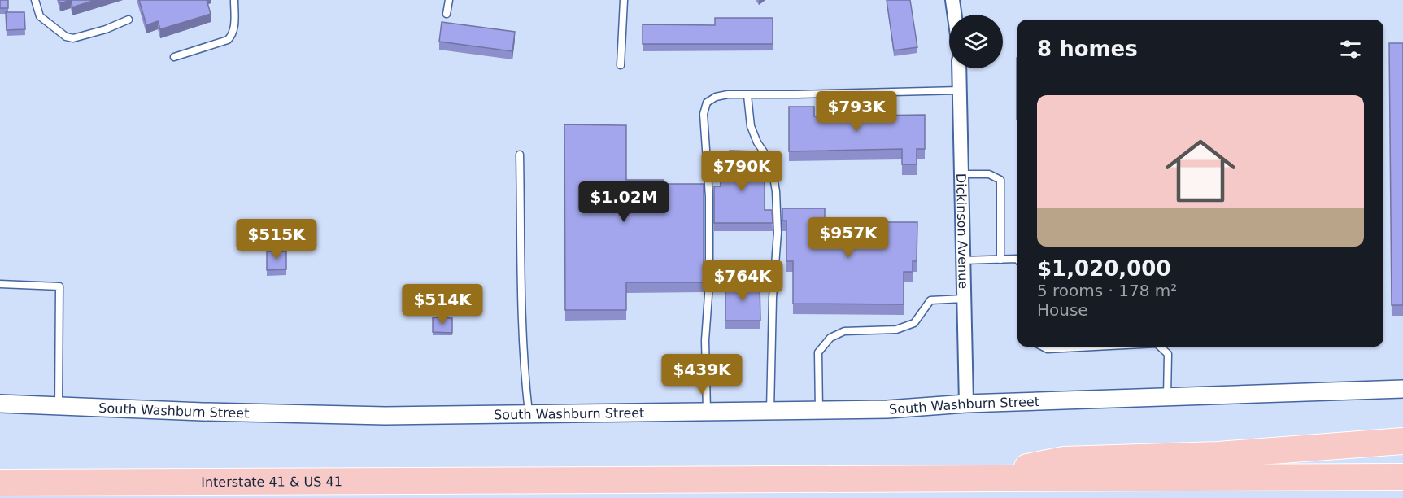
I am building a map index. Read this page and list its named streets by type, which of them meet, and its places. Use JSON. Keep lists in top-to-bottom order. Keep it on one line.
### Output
{"streets":{"highway":["Interstate 41 & US 41"],"street":["Dickinson Avenue","South Washburn Street"]},"crossings":[["Dickinson Avenue","South Washburn Street"]],"page":{"heading":"8 homes","list":[{"name":"$1,020,000","note":"5 rooms · 178 m² · House"}],"price":["$793K","$790K","$1.02M","$957K","$515K","$764K","$514K","$439K"]}}
